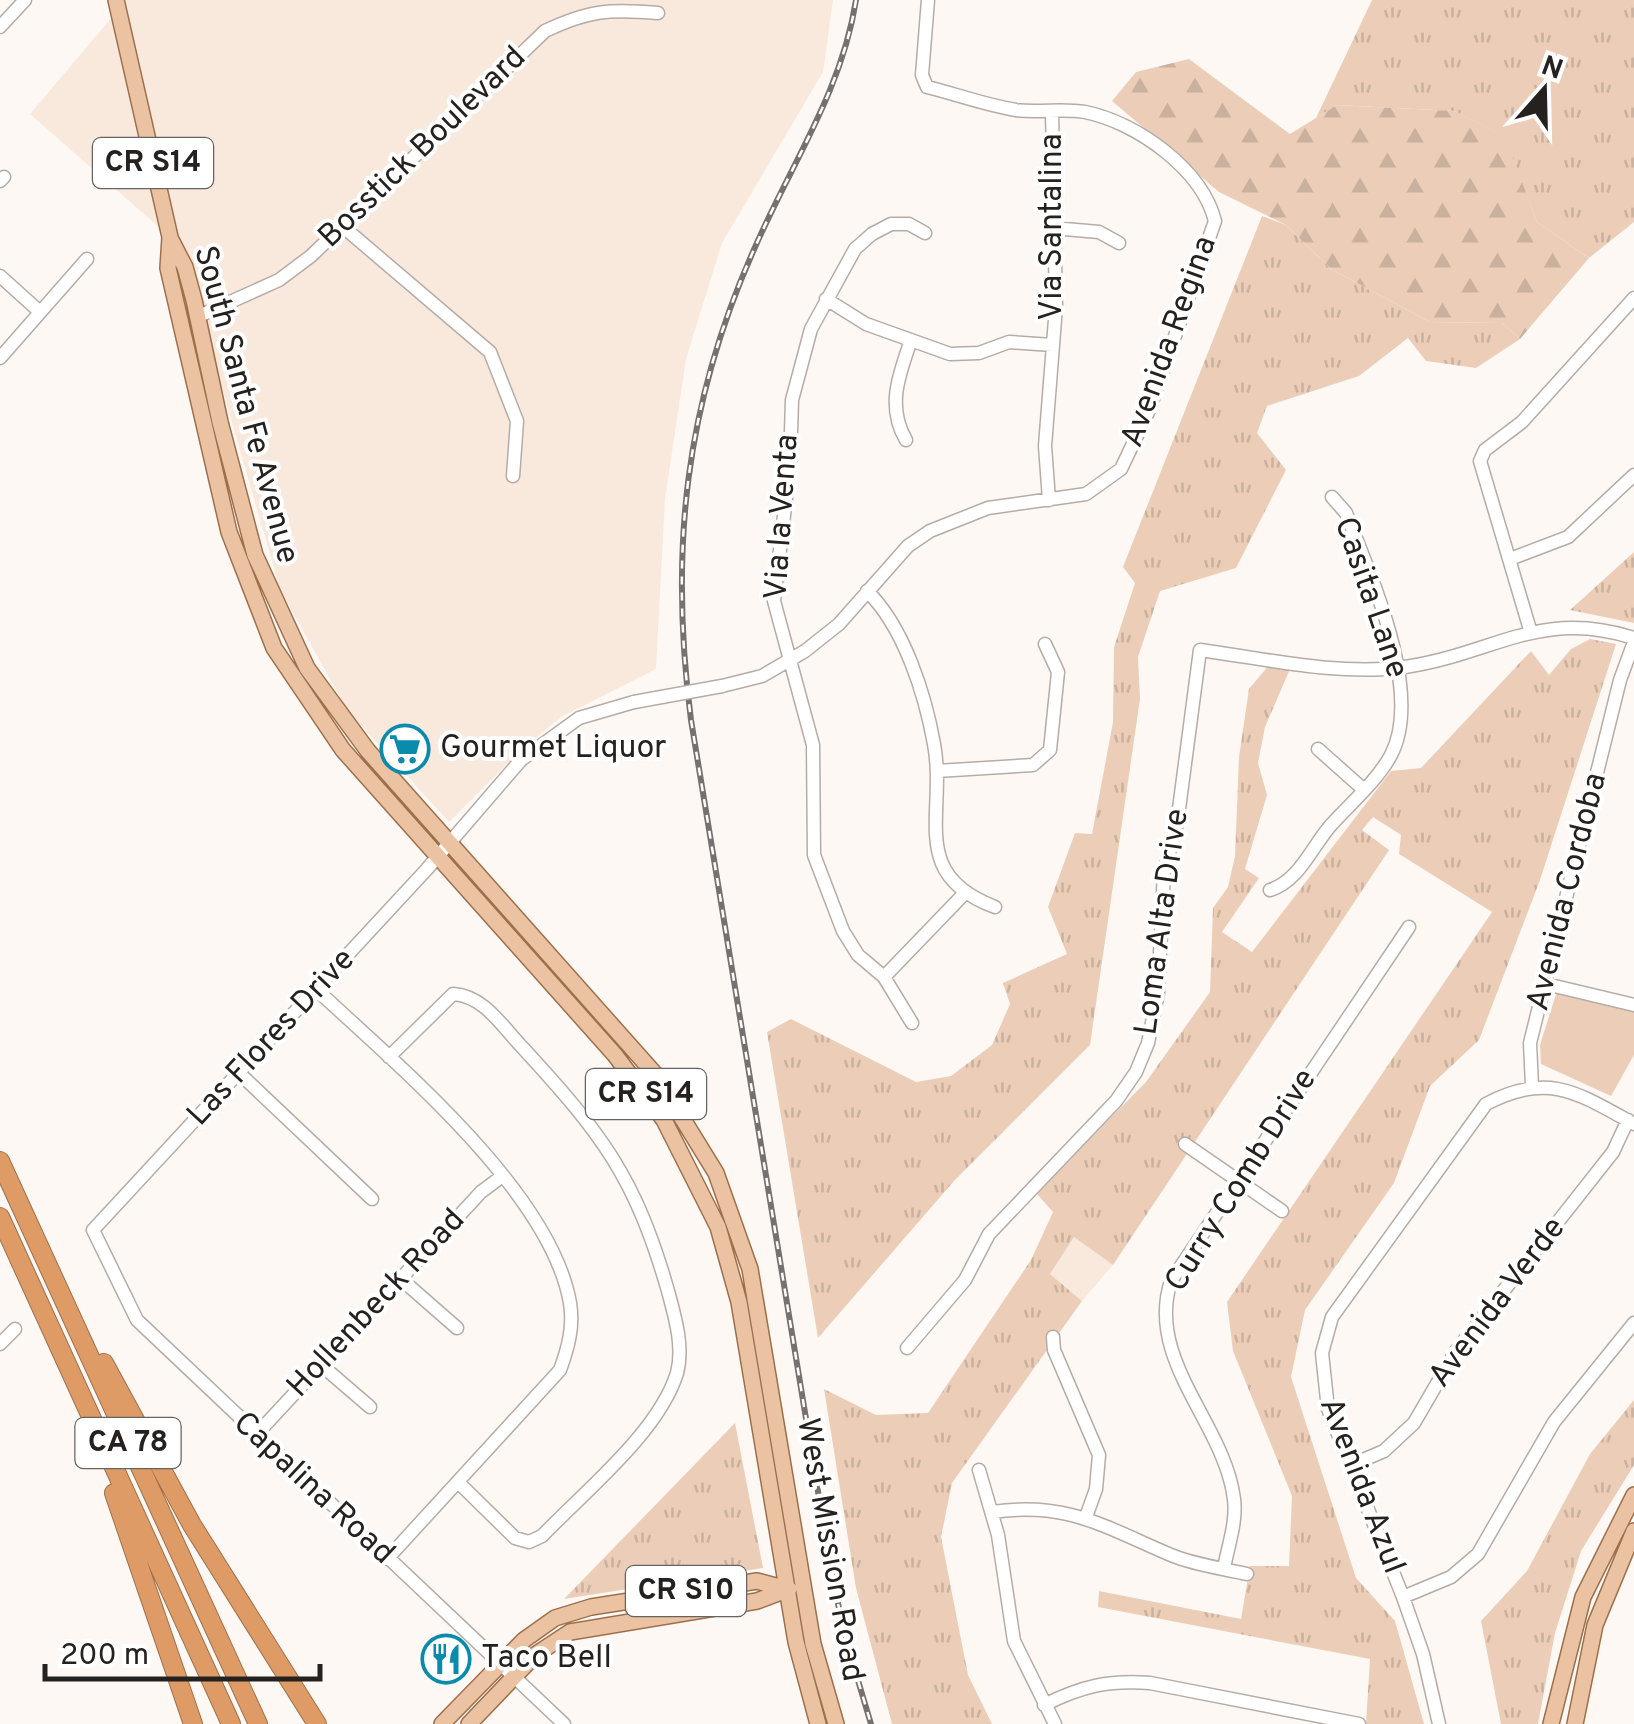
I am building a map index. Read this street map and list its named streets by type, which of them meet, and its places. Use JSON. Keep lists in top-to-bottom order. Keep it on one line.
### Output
{"streets":{"highway":["CA 78"],"main road":["CR S14","South Santa Fe Avenue","West Mission Road","CR S10"],"street":["Bosstick Boulevard","Via Santalina","Avenida Regina","Via la Venta","Casita Lane","Avenida Cordoba","Loma Alta Drive","Las Flores Drive","Curry Comb Drive","Avenida Verde","Hollenbeck Road","Avenida Azul","Capalina Road"]},"crossings":[["Bosstick Boulevard","South Santa Fe Avenue"],["Via Santalina","Avenida Regina"],["Avenida Regina","Via la Venta"],["Avenida Regina","Las Flores Drive"],["South Santa Fe Avenue","Las Flores Drive"],["South Santa Fe Avenue","West Mission Road"],["Casita Lane","Loma Alta Drive"],["Avenida Cordoba","Avenida Azul"],["Las Flores Drive","Capalina Road"],["Avenida Verde","Avenida Azul"],["Hollenbeck Road","Capalina Road"],["Capalina Road","CR S10"],["West Mission Road","CR S10"]],"places":{"supermarket":["Gourmet Liquor"],"restaurant":["Taco Bell"]},"scale_bar":"200 m","north":"top"}
